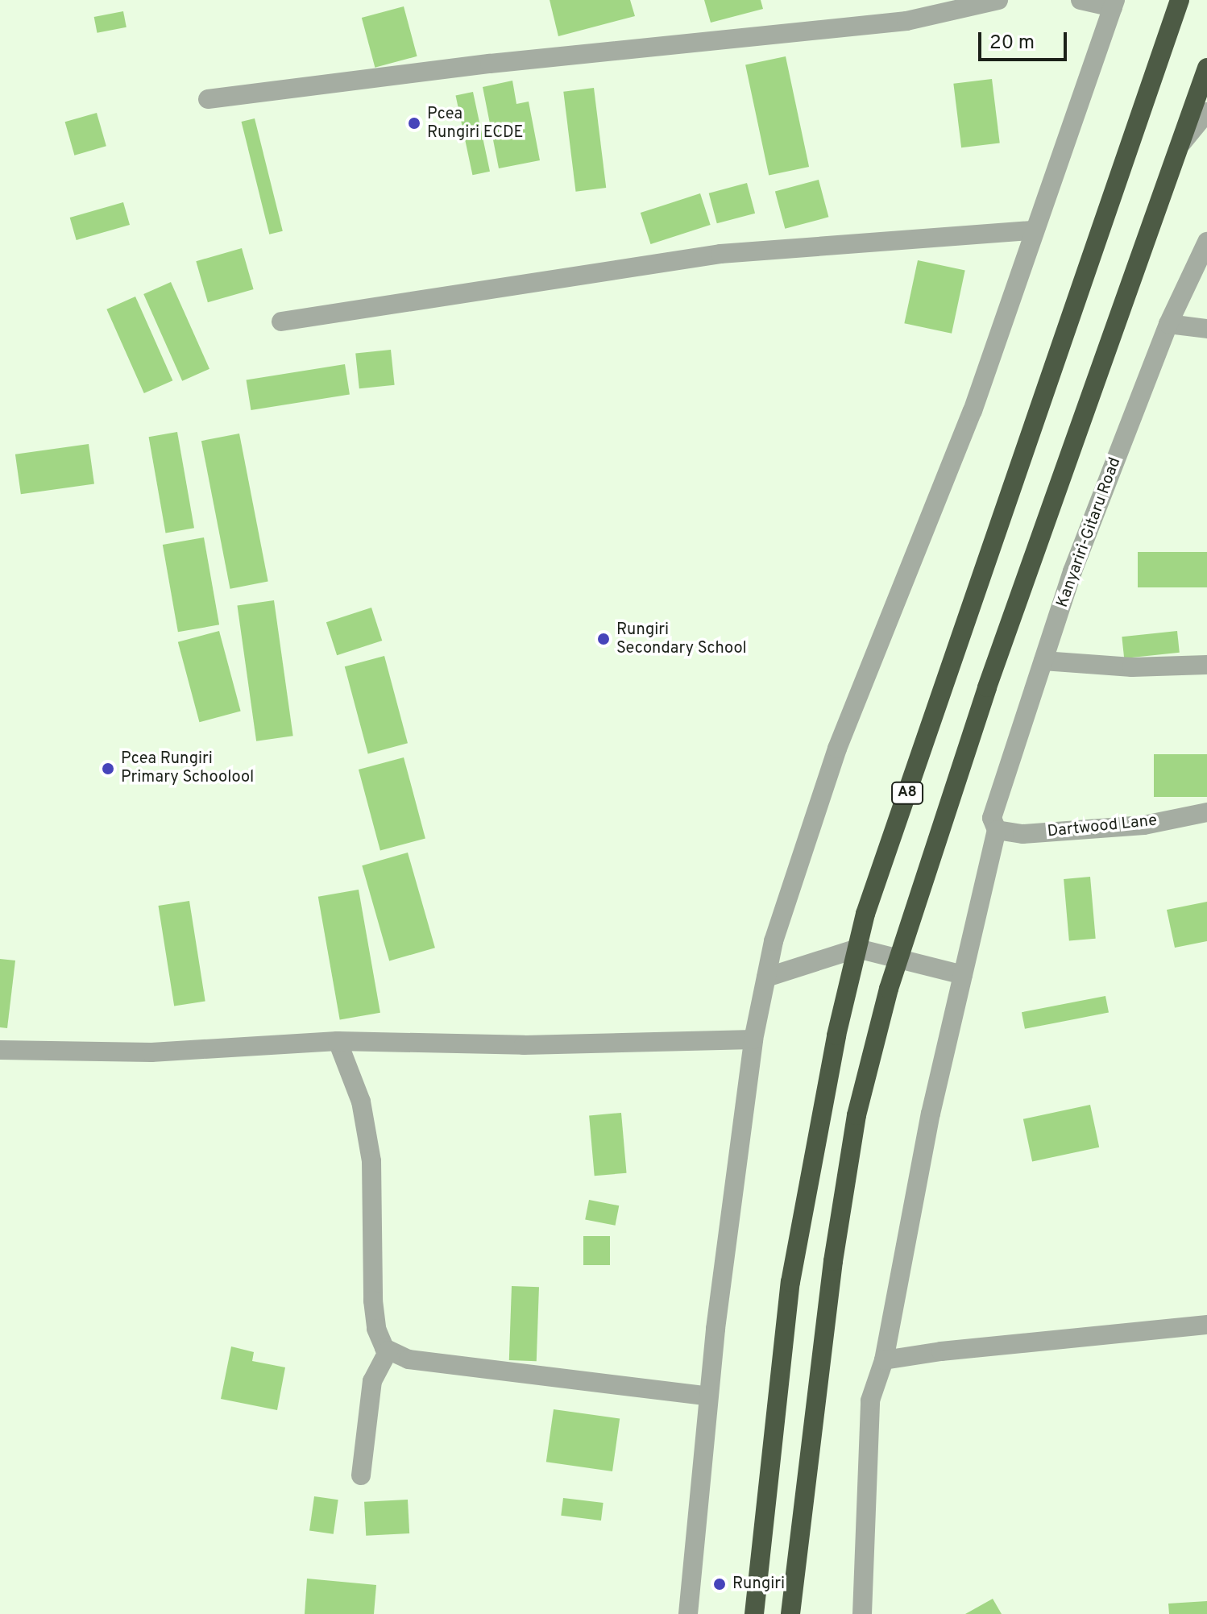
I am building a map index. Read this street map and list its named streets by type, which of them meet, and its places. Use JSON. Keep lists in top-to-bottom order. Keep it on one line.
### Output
{"streets":{"highway":["A8"],"street":["Kanyariri-Gitaru Road","Dartwood Lane"]},"crossings":[["Kanyariri-Gitaru Road","Dartwood Lane"]],"places":["Pcea Rungiri ECDE","Rungiri Secondary School","Pcea Rungiri Primary Schoolool","Rungiri"],"scale_bar":"20 m"}
